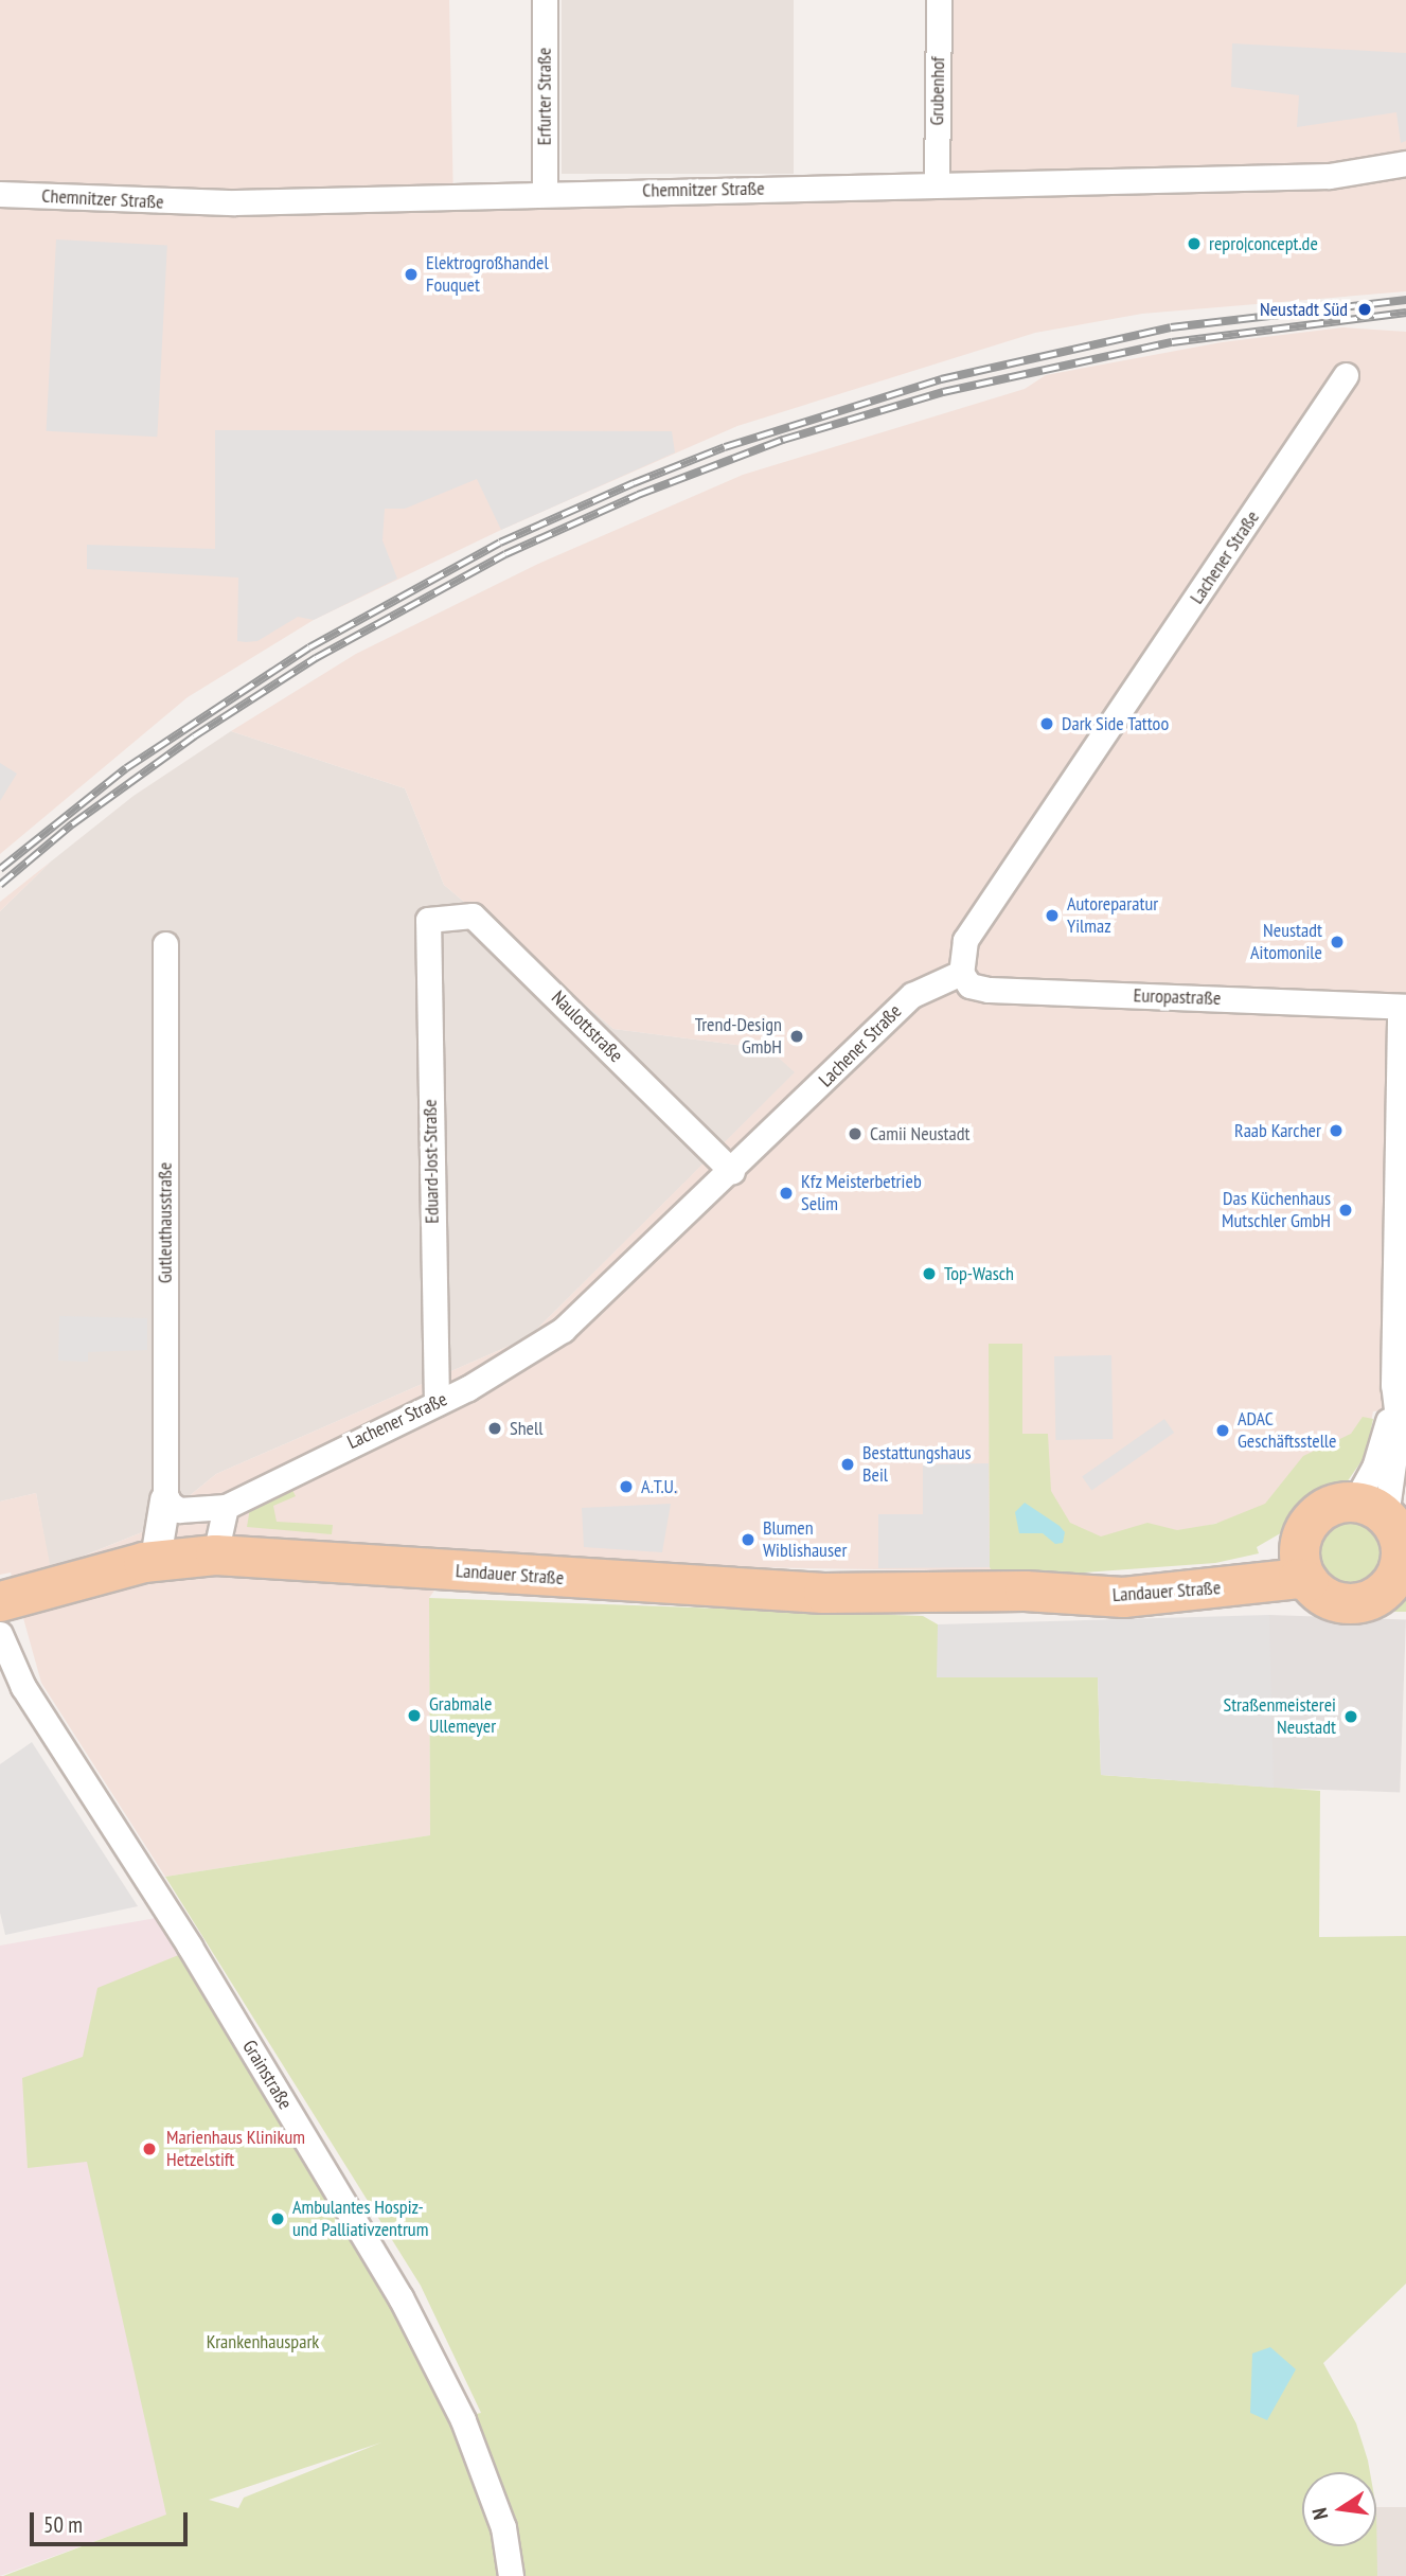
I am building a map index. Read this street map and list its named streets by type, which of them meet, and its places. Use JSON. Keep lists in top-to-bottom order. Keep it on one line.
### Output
{"streets":{"main road":["Landauer Straße"],"street":["Grubenhof","Erfurter Straße","Chemnitzer Straße","Lachener Straße","Europastraße","Naulottstraße","Eduard-Jost-Straße","Gutleuthausstraße","Grainstraße"]},"crossings":[["Grubenhof","Chemnitzer Straße"],["Erfurter Straße","Chemnitzer Straße"],["Lachener Straße","Europastraße"],["Lachener Straße","Naulottstraße"],["Lachener Straße","Eduard-Jost-Straße"],["Europastraße","Landauer Straße"],["Naulottstraße","Eduard-Jost-Straße"]],"parks":["Krankenhauspark"],"places":["repro|concept.de","Elektrogroßhandel Fouquet","Neustadt Süd","Dark Side Tattoo","Autoreparatur Yilmaz","Neustadt Aitomonile","Trend-Design GmbH","Raab Karcher","Camii Neustadt","Kfz Meisterbetrieb Selim","Das Küchenhaus Mutschler GmbH","Top-Wasch","Shell","ADAC Geschäftsstelle","Bestattungshaus Beil","A.T.U.","Blumen Wiblishauser","Grabmale Ullemeyer","Straßenmeisterei Neustadt","Marienhaus Klinikum Hetzelstift","Ambulantes Hospiz- und Palliativzentrum"],"scale_bar":"50 m","north":"left"}
